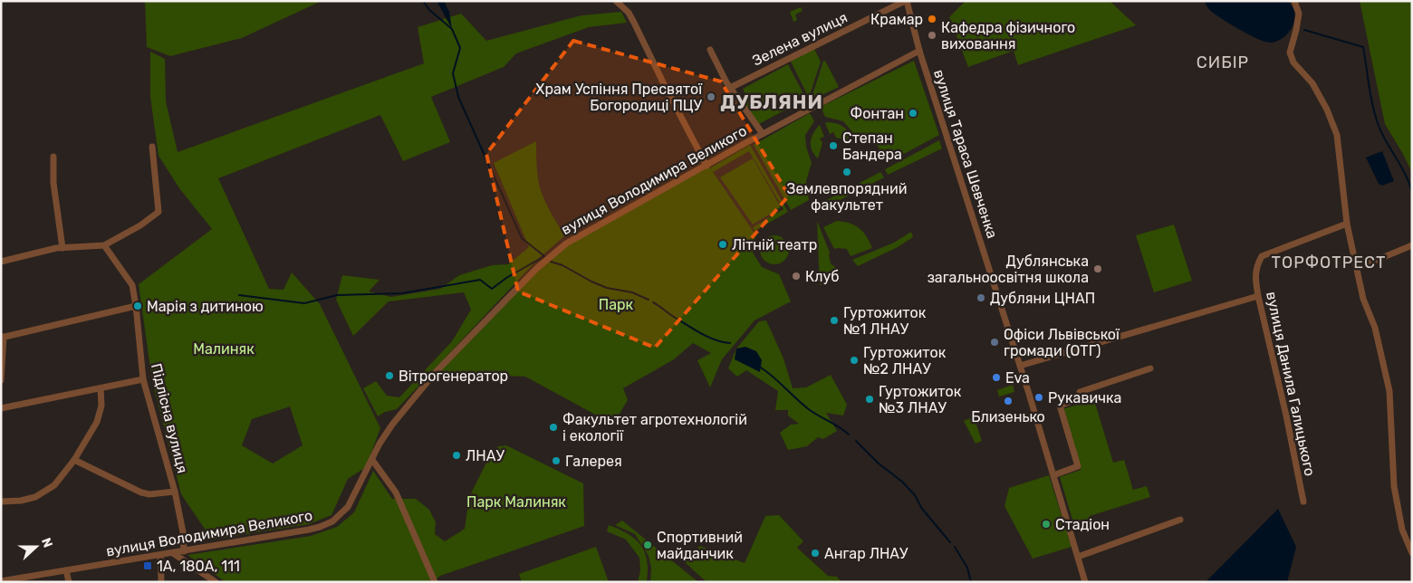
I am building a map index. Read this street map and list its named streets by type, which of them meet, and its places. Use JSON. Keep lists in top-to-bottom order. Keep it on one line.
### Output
{"streets":{"street":["Зелена вулиця","вулиця Тараса Шевченка","вулиця Володимира Великого","вулиця Данила Галицького","Підлісна вулиця"]},"crossings":[["Зелена вулиця","вулиця Тараса Шевченка"],["вулиця Тараса Шевченка","вулиця Володимира Великого"],["вулиця Володимира Великого","Підлісна вулиця"]],"districts":["СИБІР","ДУБЛЯНИ","ТОРФОТРЕСТ"],"parks":["Парк","Малиняк","Парк Малиняк"],"places":{"other":["Крамар","Кафедра фізичного виховання","Храм Успіння Пресвятої Богородиці ПЦУ","Фонтан","Степан Бандера","Землевпорядний факультет","Літній театр","Дублянська загальноосвітня школа","Клуб","Дубляни ЦНАП","Марія з дитиною","Гуртожиток №1 ЛНАУ","Офіси Львівської громади (ОТГ)","Гуртожиток №2 ЛНАУ","Вітрогенератор","Eva","Рукавичка","Гуртожиток №3 ЛНАУ","Близенько","Факультет агротехнологій і екології","ЛНАУ","Галерея","Стадіон","Спортивний майданчик","Ангар ЛНАУ"],"transit":["1А, 180А, 111"]},"north":"right"}
